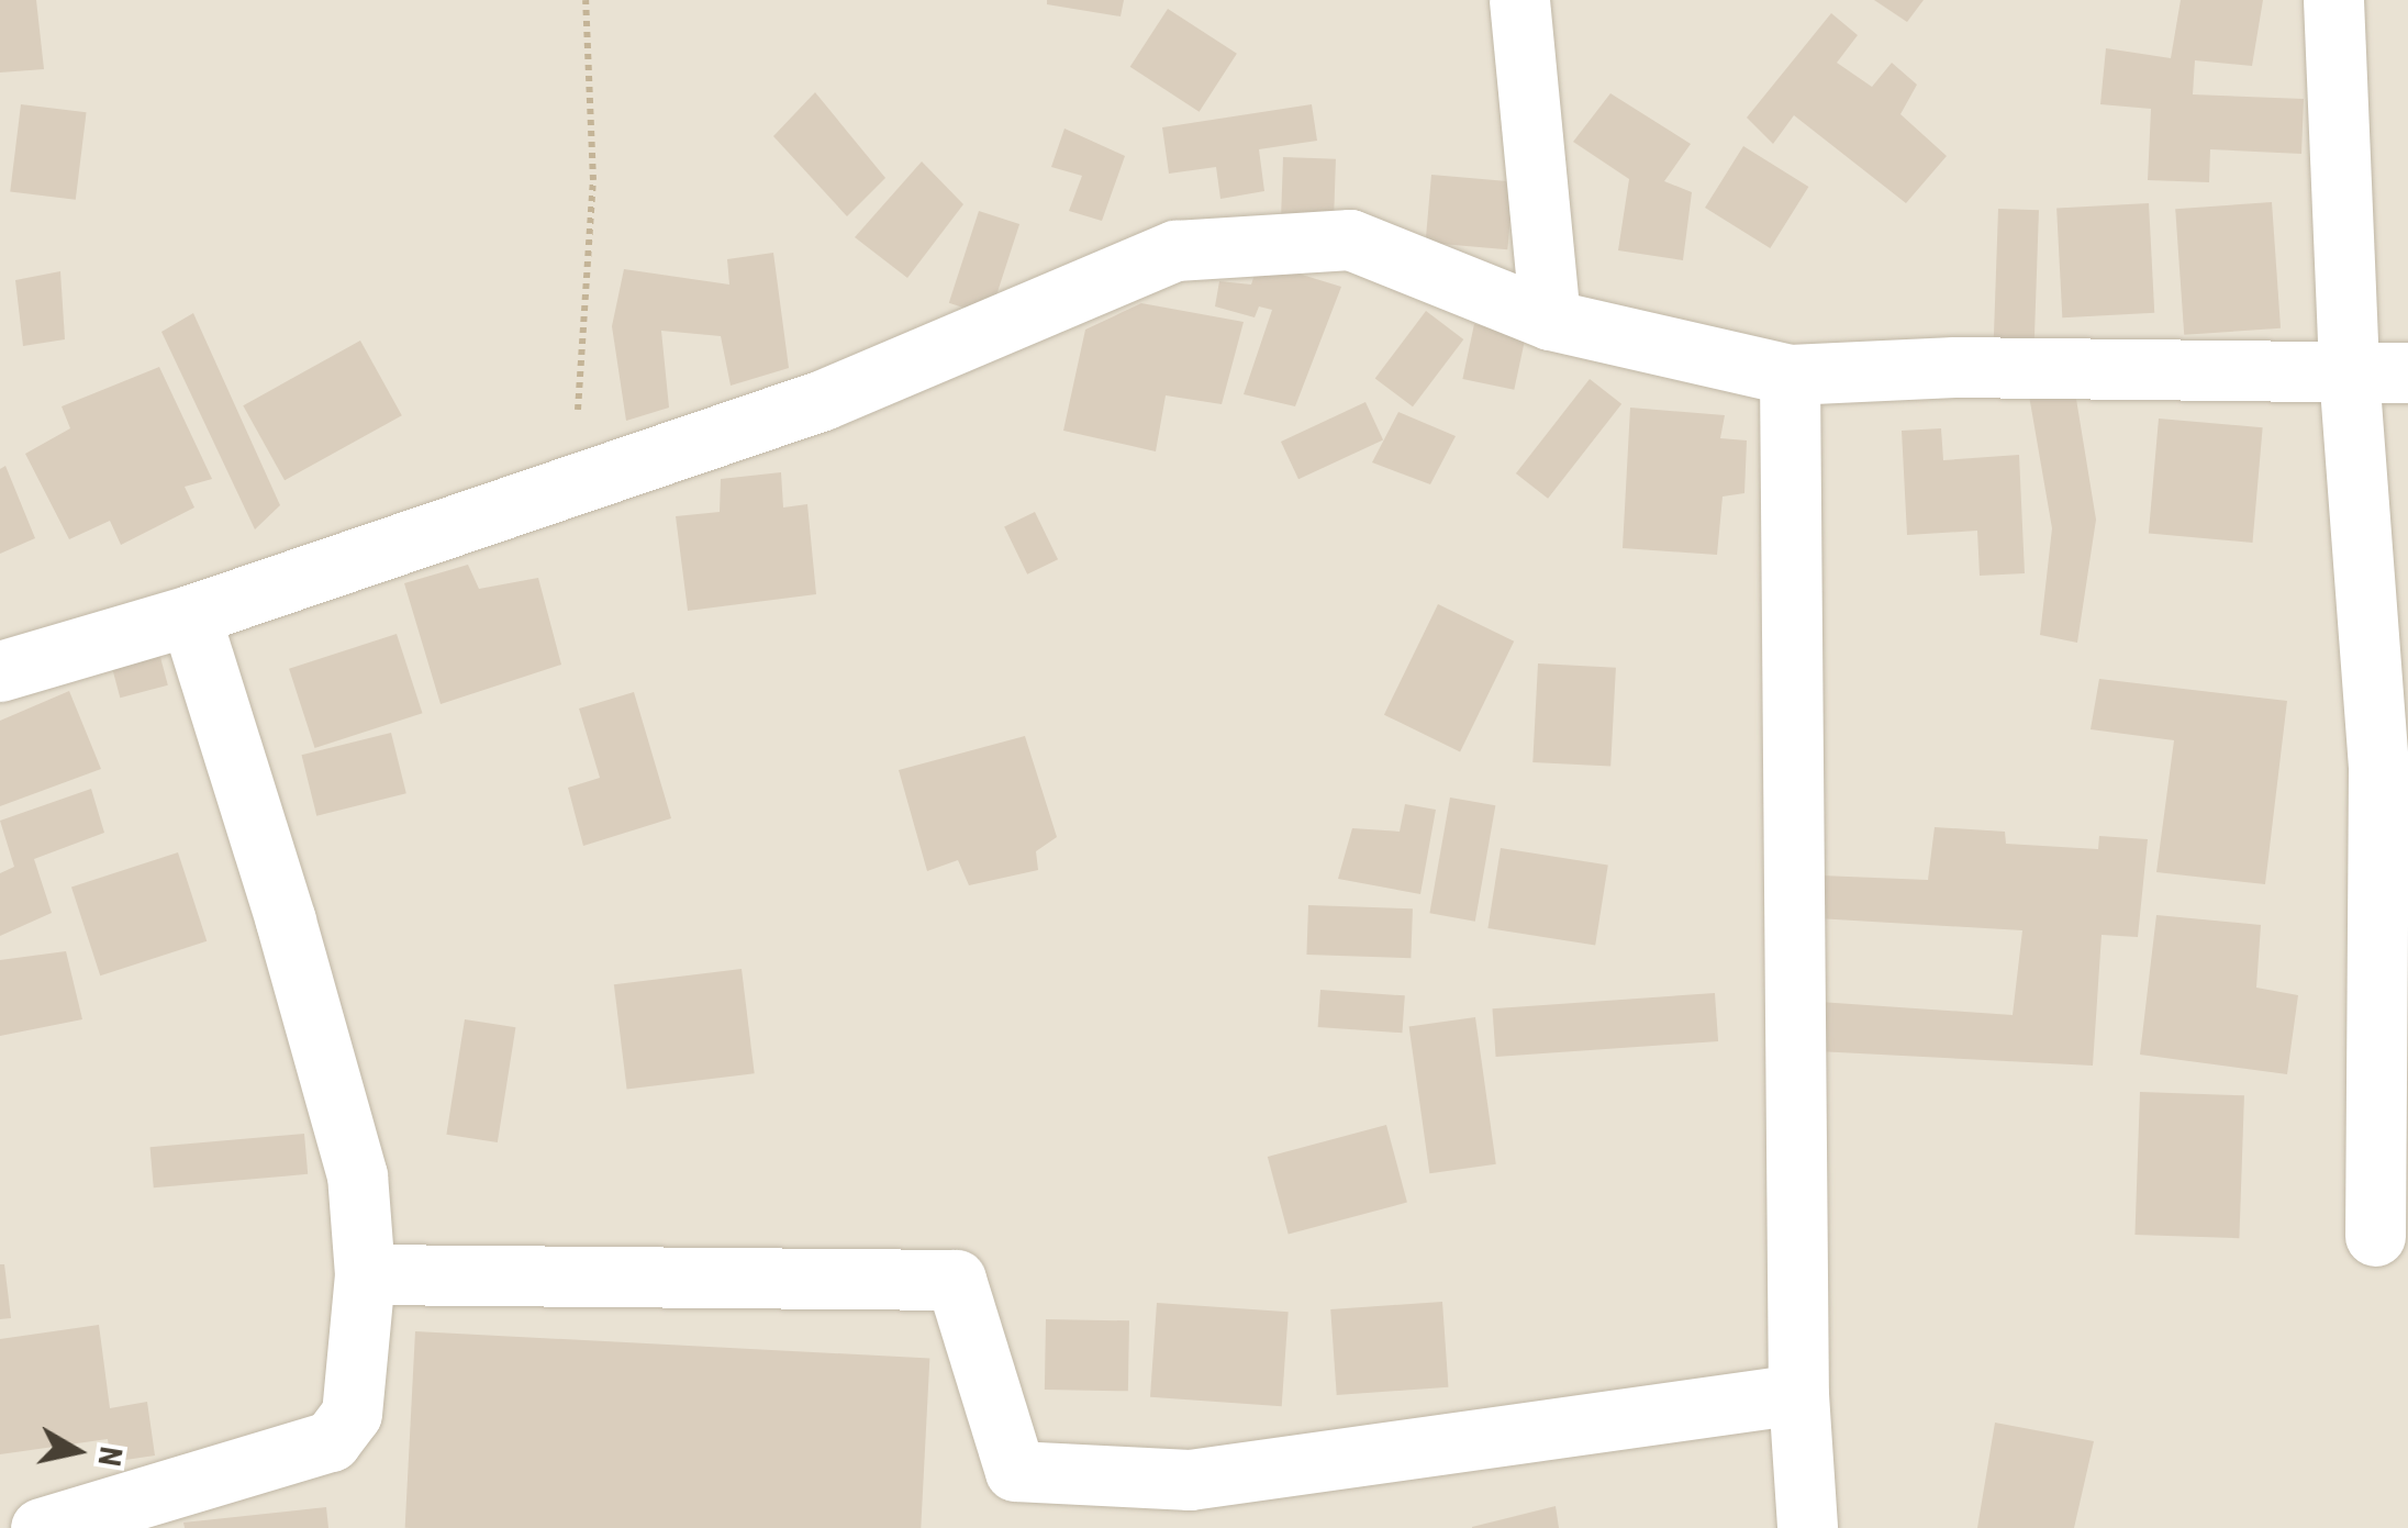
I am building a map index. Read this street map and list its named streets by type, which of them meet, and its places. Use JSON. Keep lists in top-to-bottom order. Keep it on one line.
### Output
{"north":"right"}
